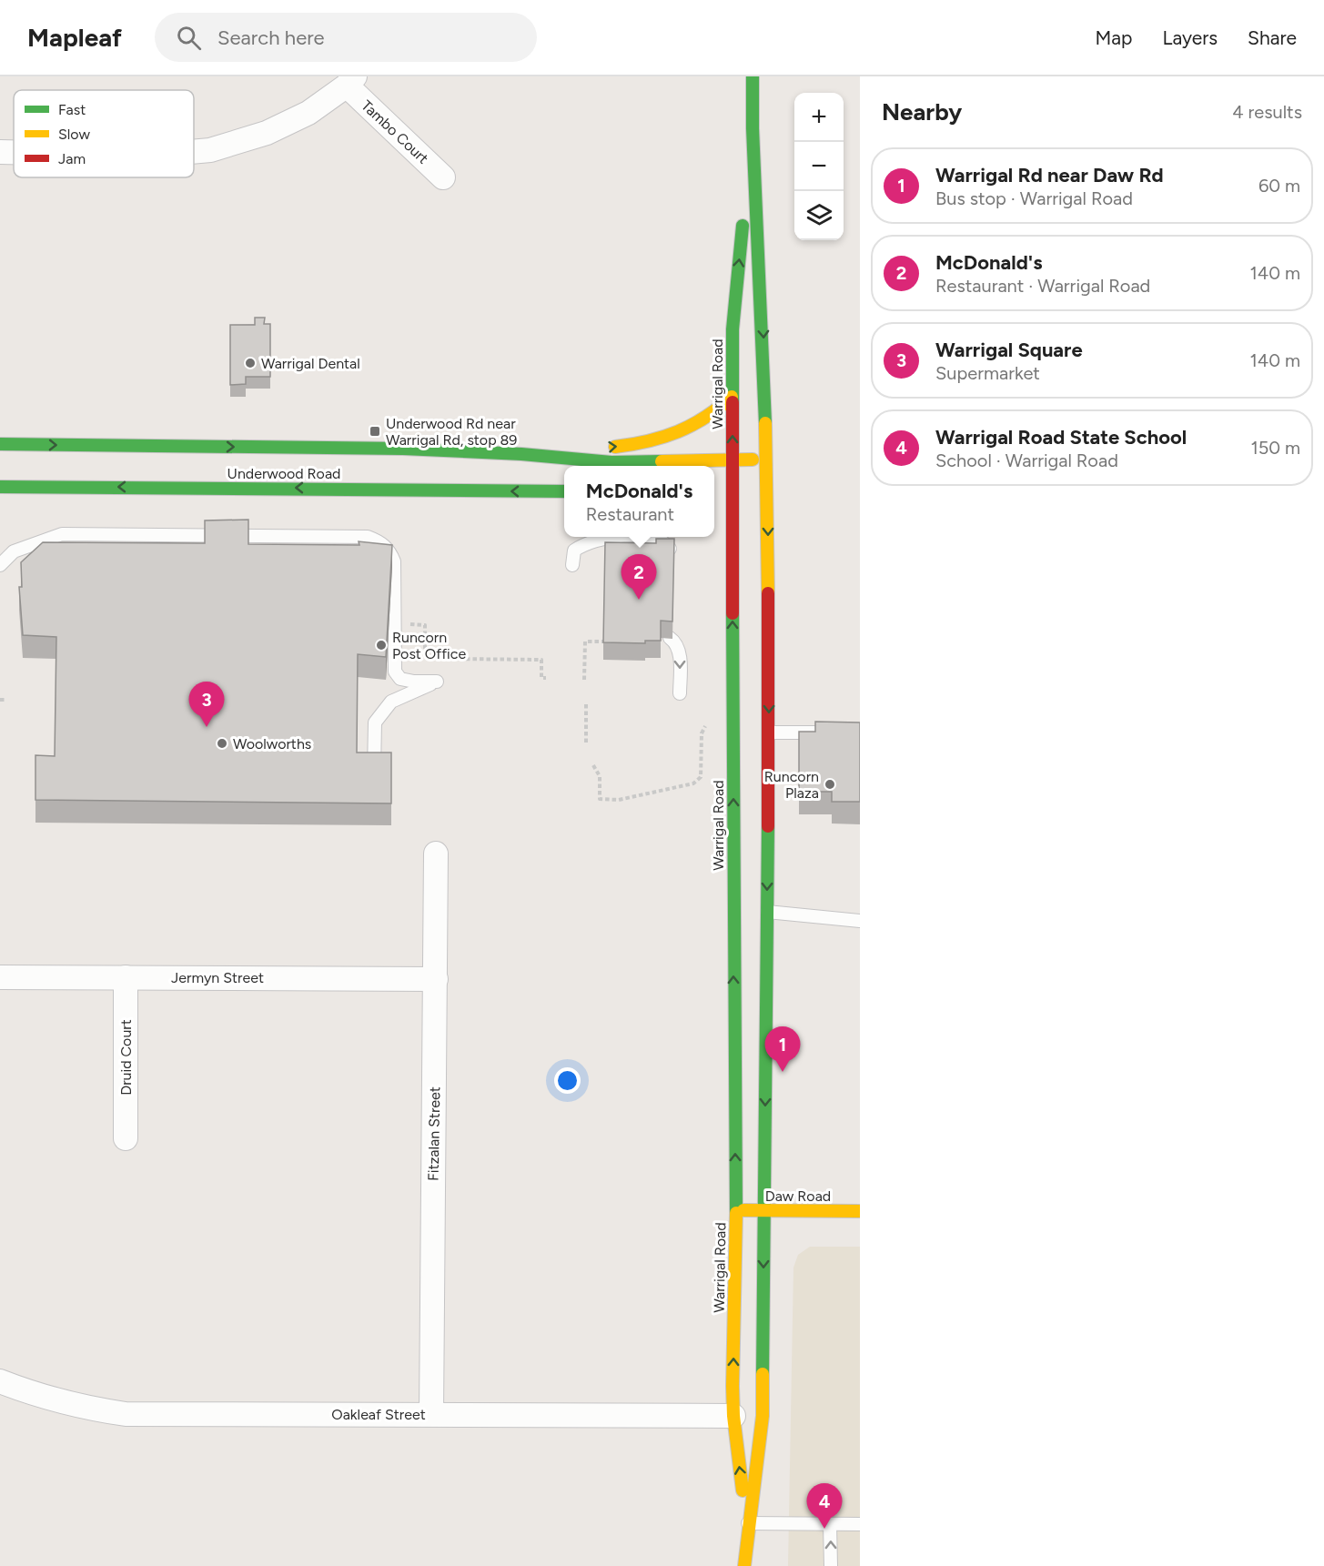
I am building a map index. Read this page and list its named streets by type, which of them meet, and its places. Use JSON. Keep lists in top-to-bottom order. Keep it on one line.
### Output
{"streets":{"main road":["Warrigal Road","Underwood Road","Daw Road"],"street":["Tambo Court","Jermyn Street","Druid Court","Fitzalan Street","Oakleaf Street"]},"crossings":[["Warrigal Road","Underwood Road"],["Warrigal Road","Daw Road"],["Warrigal Road","Oakleaf Street"],["Jermyn Street","Druid Court"],["Jermyn Street","Fitzalan Street"],["Fitzalan Street","Oakleaf Street"]],"places":{"other":["Warrigal Dental","Runcorn Post Office","Woolworths","Runcorn Plaza"],"transit":["Underwood Rd near Warrigal Rd, stop 89"]},"legend":["Fast","Slow","Jam"],"page":{"header":"Mapleaf","search":"Search here","nav":["Map","Layers","Share"],"heading":["Nearby","4 results"],"map_buttons":["+","−"],"list":[{"mark":"1","name":"Warrigal Rd near Daw Rd","note":"Bus stop · Warrigal Road","value":"60 m"},{"mark":"2","name":"McDonald's","note":"Restaurant · Warrigal Road","value":"140 m"},{"mark":"3","name":"Warrigal Square","note":"Supermarket","value":"140 m"},{"mark":"4","name":"Warrigal Road State School","note":"School · Warrigal Road","value":"150 m"}],"popup":["McDonald's","Restaurant"],"pins":["2","3","1","4"]}}
